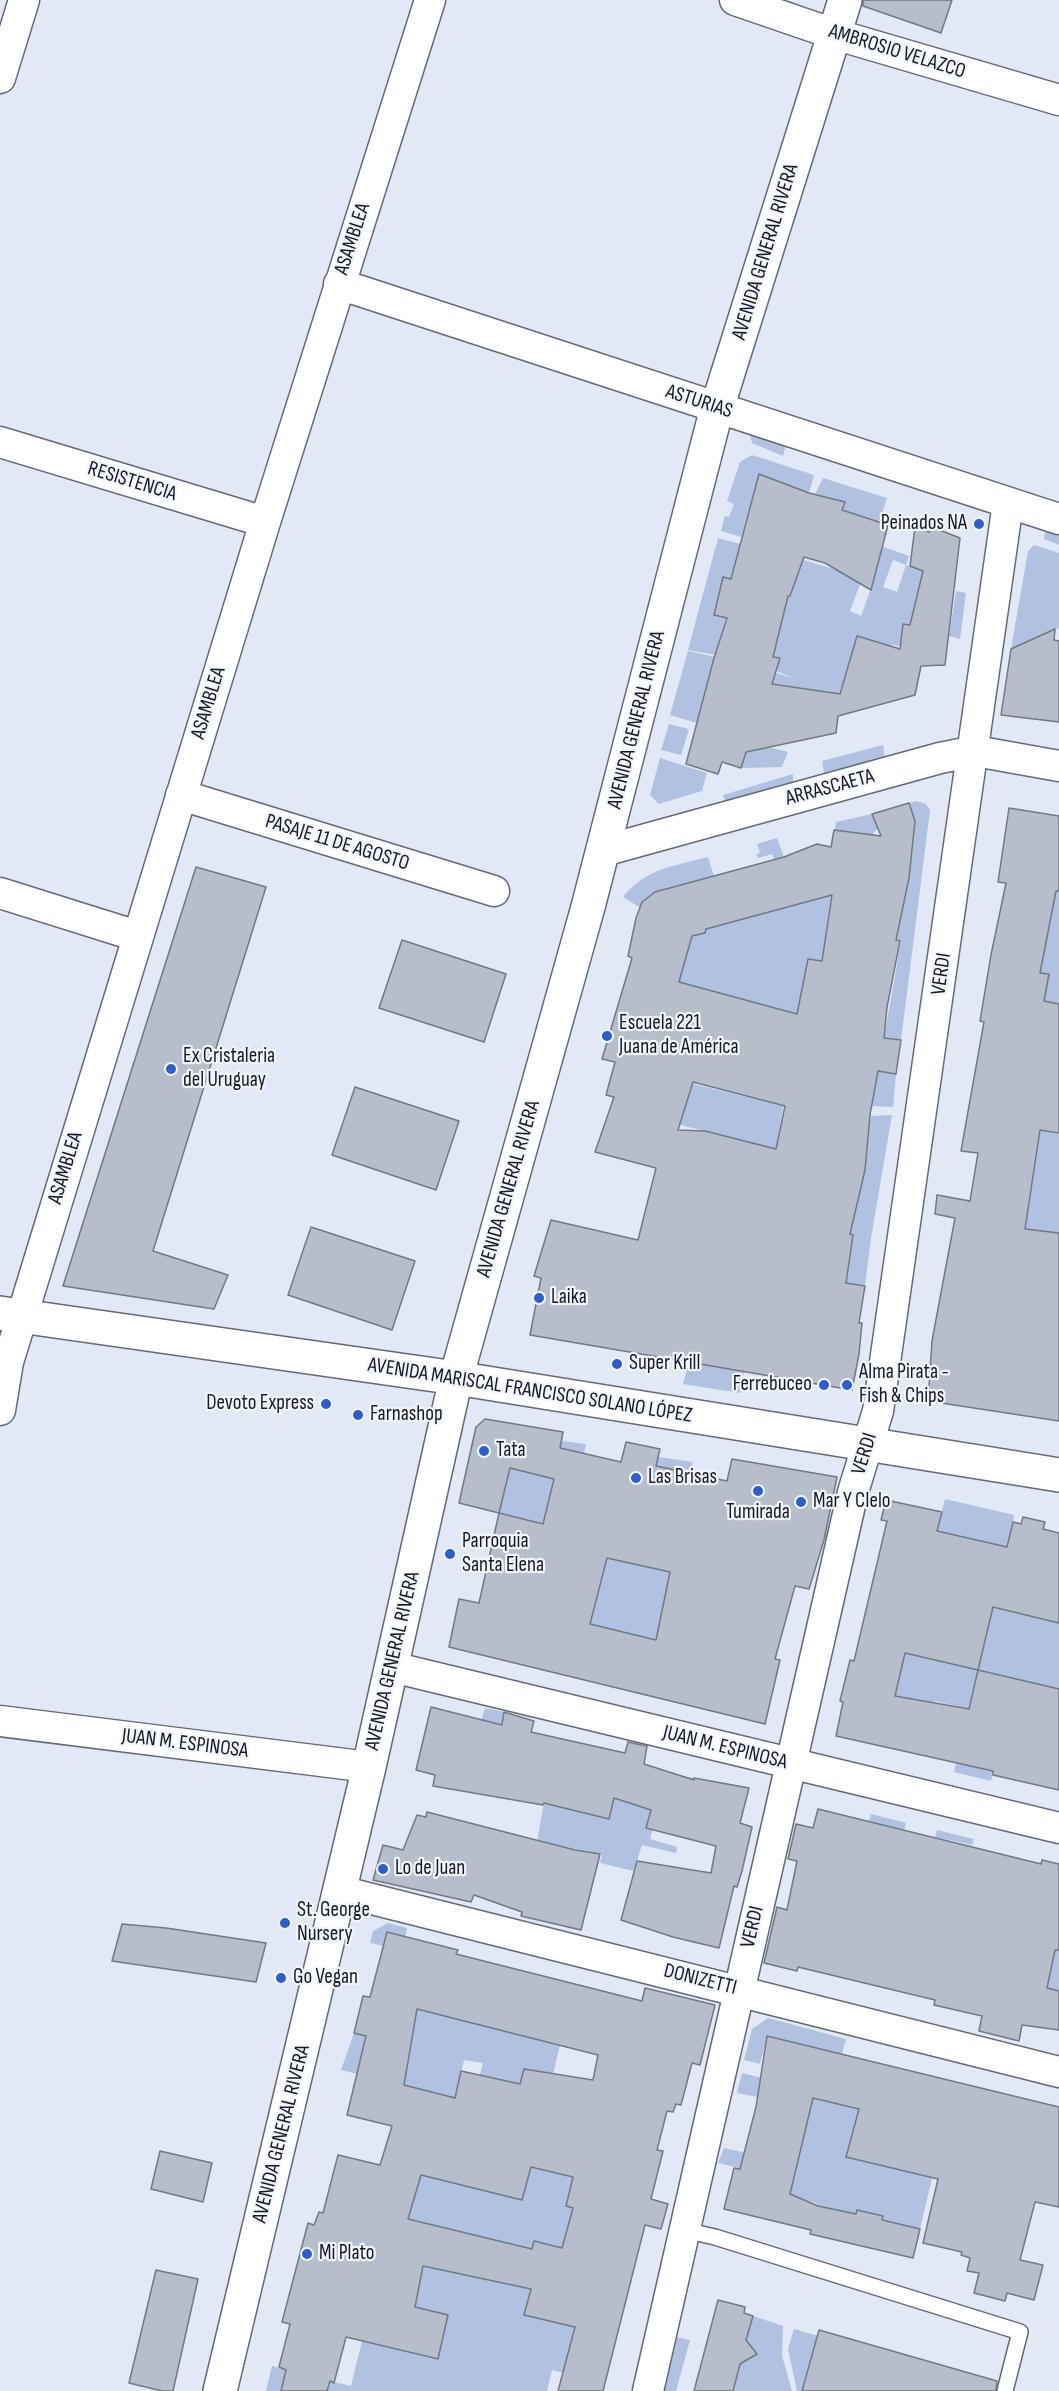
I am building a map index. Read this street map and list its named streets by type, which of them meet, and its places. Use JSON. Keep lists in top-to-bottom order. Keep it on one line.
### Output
{"streets":{"main road":["AVENIDA GENERAL RIVERA","AVENIDA MARISCAL FRANCISCO SOLANO LÓPEZ"],"street":["AMBROSIO VELAZCO","ASAMBLEA","ASTURIAS","RESISTENCIA","ARRASCAETA","PASAJE 11 DE AGOSTO","VERDI","JUAN M. ESPINOSA","DONIZETTI"]},"crossings":[["AMBROSIO VELAZCO","AVENIDA GENERAL RIVERA"],["ASAMBLEA","ASTURIAS"],["ASAMBLEA","RESISTENCIA"],["ASAMBLEA","PASAJE 11 DE AGOSTO"],["ASAMBLEA","AVENIDA MARISCAL FRANCISCO SOLANO LÓPEZ"],["AVENIDA GENERAL RIVERA","ASTURIAS"],["AVENIDA GENERAL RIVERA","ARRASCAETA"],["AVENIDA GENERAL RIVERA","AVENIDA MARISCAL FRANCISCO SOLANO LÓPEZ"],["AVENIDA GENERAL RIVERA","JUAN M. ESPINOSA"],["AVENIDA GENERAL RIVERA","DONIZETTI"],["ASTURIAS","VERDI"],["ARRASCAETA","VERDI"],["VERDI","AVENIDA MARISCAL FRANCISCO SOLANO LÓPEZ"],["VERDI","JUAN M. ESPINOSA"],["VERDI","DONIZETTI"]],"places":["Peinados NA","Escuela 221 Juana de América","Ex Cristaleria del Uruguay","Laika","Super Krill","Ferrebuceo","Alma Pirata - Fish & Chips","Devoto Express","Farnashop","Tata","Las Brisas","Tumirada","Mar Y CIelo","Parroquia Santa Elena","Lo de Juan","St. George Nursery","Go Vegan","Mi Plato"]}
